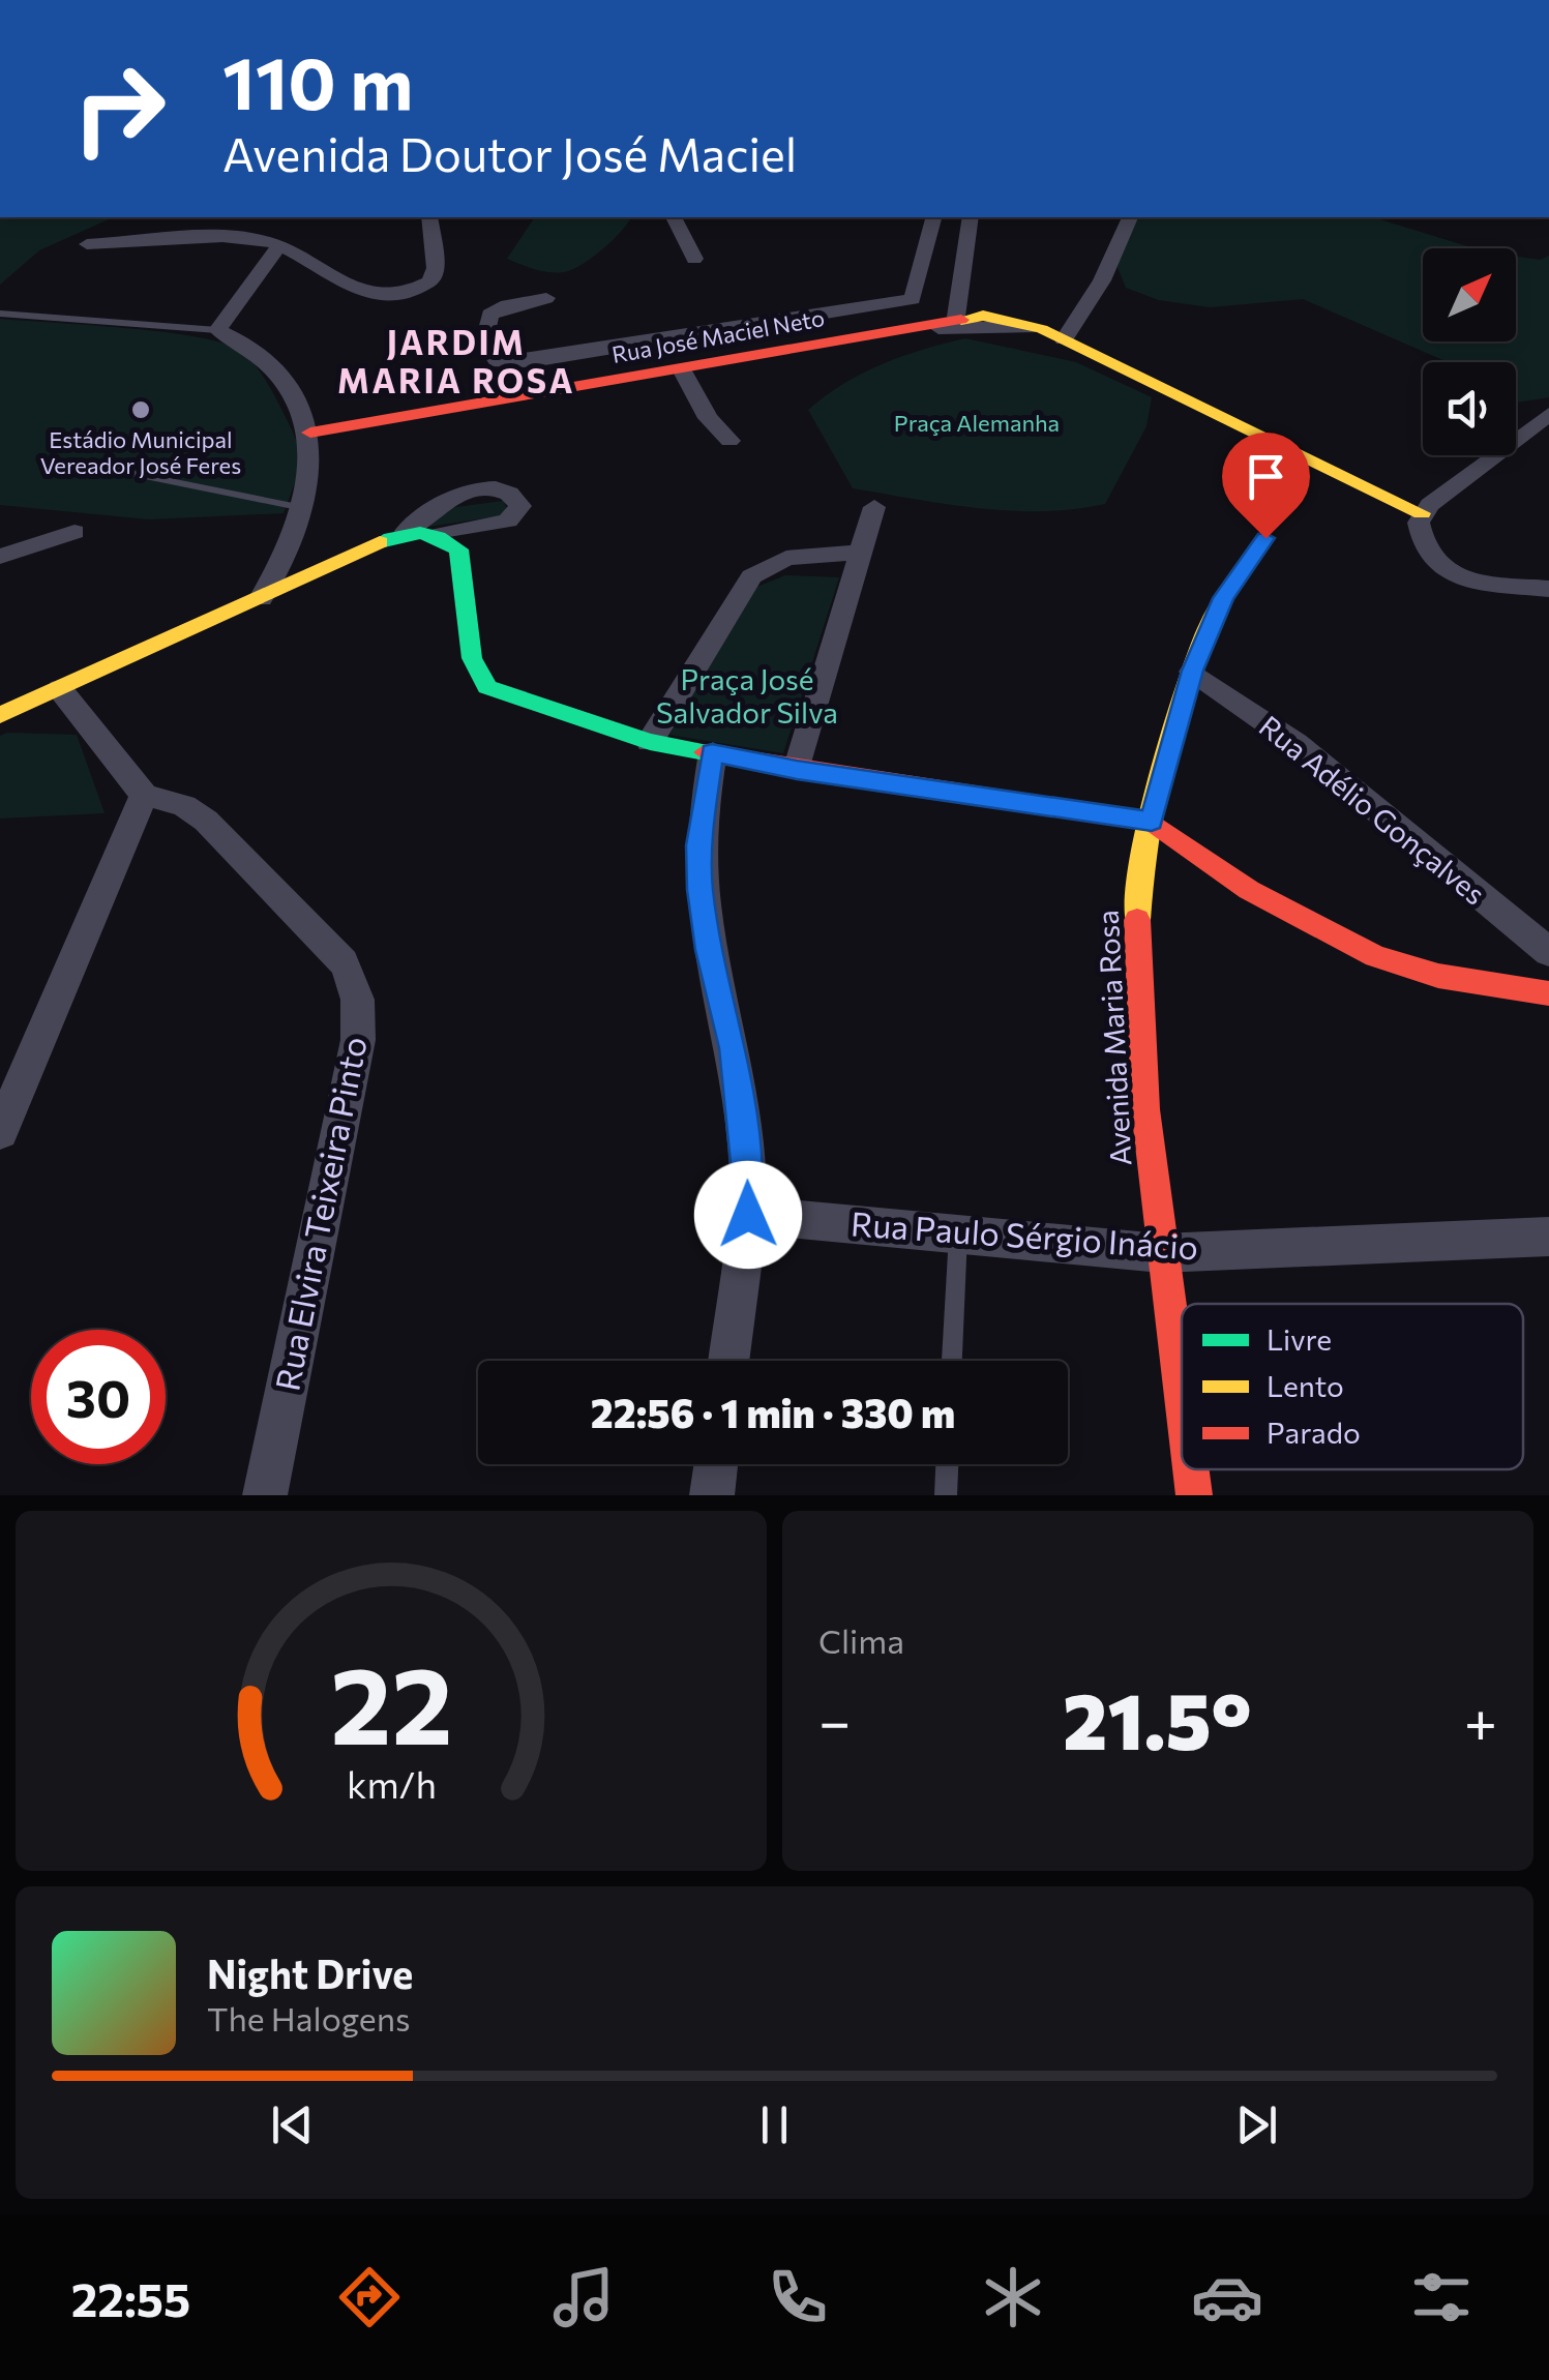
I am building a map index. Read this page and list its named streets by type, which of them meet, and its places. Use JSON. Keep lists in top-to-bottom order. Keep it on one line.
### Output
{"streets":{"main road":["Rua José Maciel Neto","Avenida Maria Rosa"],"street":["Rua Adélio Gonçalves","Rua Elvira Teixeira Pinto","Rua Paulo Sérgio Inácio"]},"crossings":[["Rua Adélio Gonçalves","Avenida Maria Rosa"],["Avenida Maria Rosa","Rua Paulo Sérgio Inácio"]],"districts":["JARDIM MARIA ROSA"],"parks":["Praça Alemanha","Praça José Salvador Silva"],"places":["Estádio Municipal Vereador José Feres"],"legend":["Livre","Lento","Parado"],"north":"top right","page":{"turn":["110 m","Avenida Doutor José Maciel"],"limit":"30","trip":"22:56 · 1 min · 330 m","tile":"Clima","heat":["−","21.5°","+"],"song":["Night Drive","The Halogens"],"tabs":"22:55","gauge":["22","km/h"]}}
